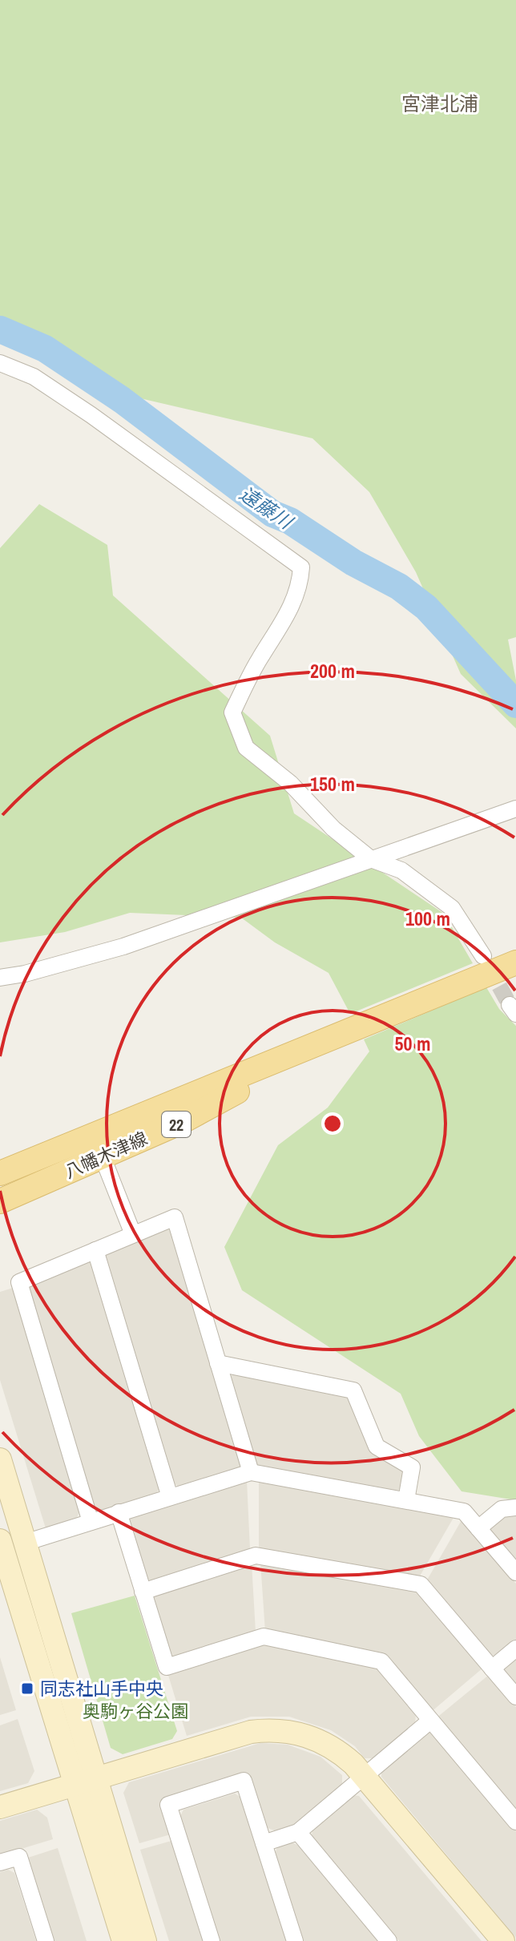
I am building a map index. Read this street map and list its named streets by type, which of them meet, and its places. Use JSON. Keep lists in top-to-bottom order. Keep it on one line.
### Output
{"streets":{"main road":["22","八幡木津線"]},"districts":["宮津北浦"],"water":["遠藤川"],"parks":["奥駒ヶ谷公園"],"places":{"transit":["同志社山手中央"]},"rings":["200 m","150 m","100 m","50 m"]}
